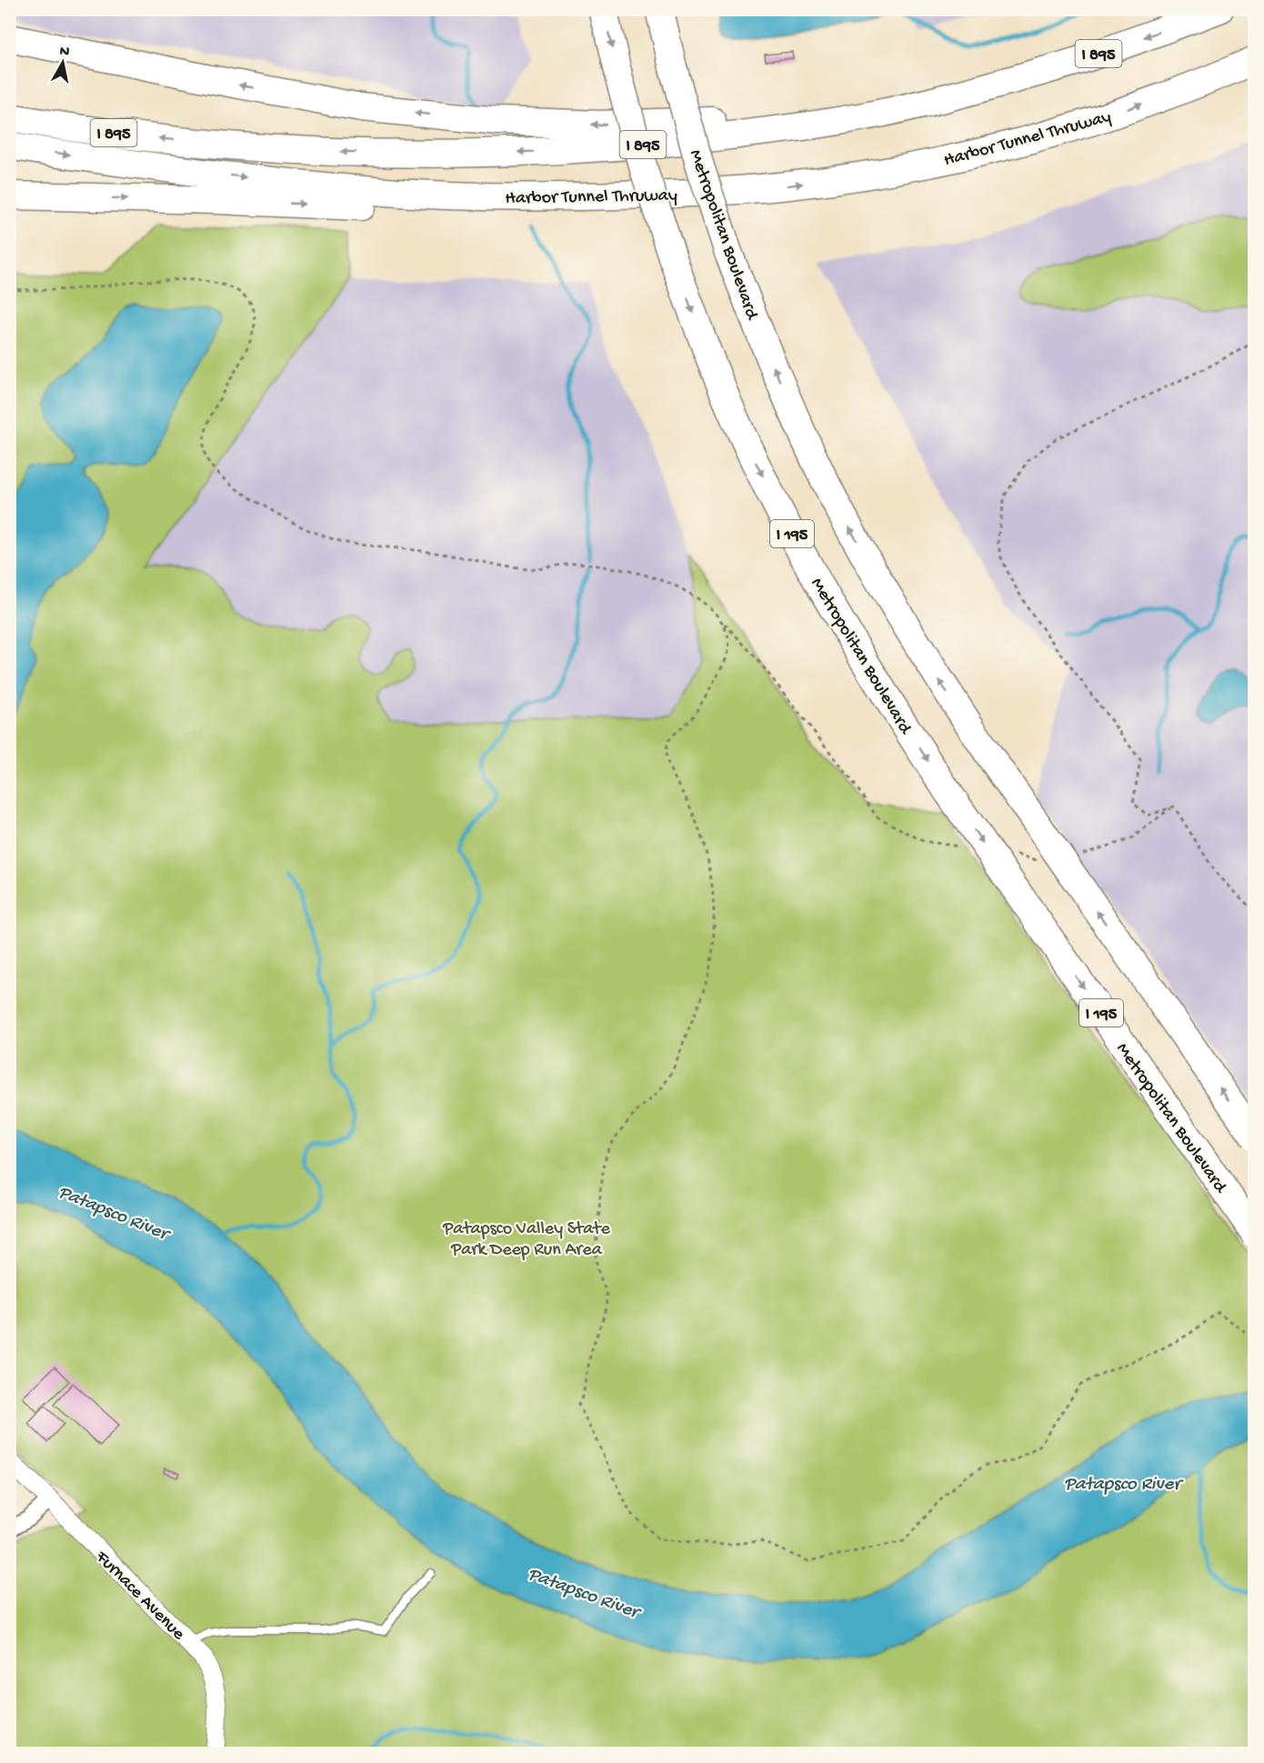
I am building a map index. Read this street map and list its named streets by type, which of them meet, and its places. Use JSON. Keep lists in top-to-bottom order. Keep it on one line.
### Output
{"streets":{"highway":["I 895","Harbor Tunnel Thruway","Metropolitan Boulevard","I 195"],"street":["Furnace Avenue"]},"water":["Patapsco River"],"parks":["Patapsco Valley State Park Deep Run Area"],"north":"top"}
